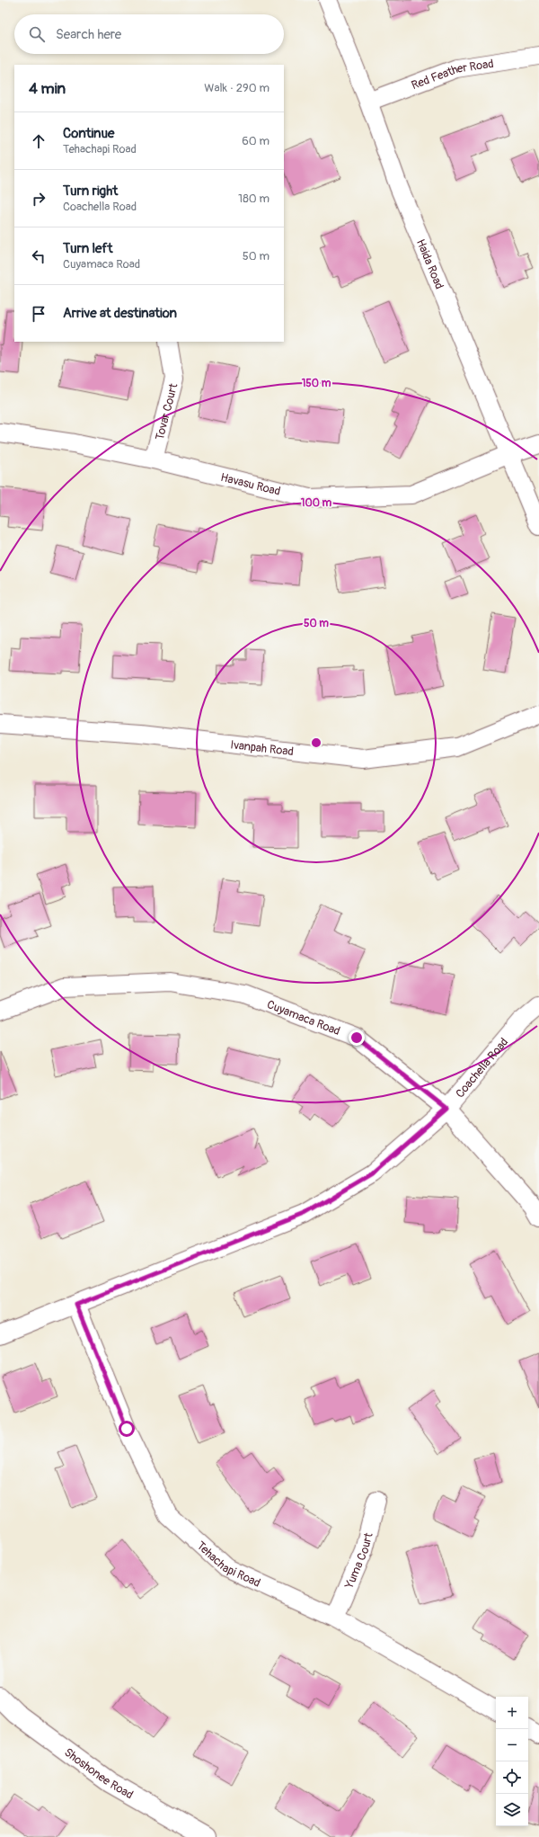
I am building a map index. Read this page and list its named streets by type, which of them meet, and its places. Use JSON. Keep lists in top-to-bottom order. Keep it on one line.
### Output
{"streets":{"street":["Red Feather Road","Haida Road","Tovar Court","Havasu Road","Ivanpah Road","Cuyamaca Road","Coachella Road","Yuma Court","Tehachapi Road","Shoshonee Road"]},"crossings":[["Red Feather Road","Haida Road"],["Haida Road","Havasu Road"],["Tovar Court","Havasu Road"],["Cuyamaca Road","Coachella Road"],["Coachella Road","Tehachapi Road"],["Yuma Court","Tehachapi Road"]],"page":{"search":"Search here","heading":["4 min","Walk · 290 m"],"list":[["Continue","Tehachapi Road","60 m"],["Turn right","Coachella Road","180 m"],["Turn left","Cuyamaca Road","50 m"],"Arrive at destination"],"map_buttons":["+","−"]},"rings":["150 m","100 m","50 m"]}
